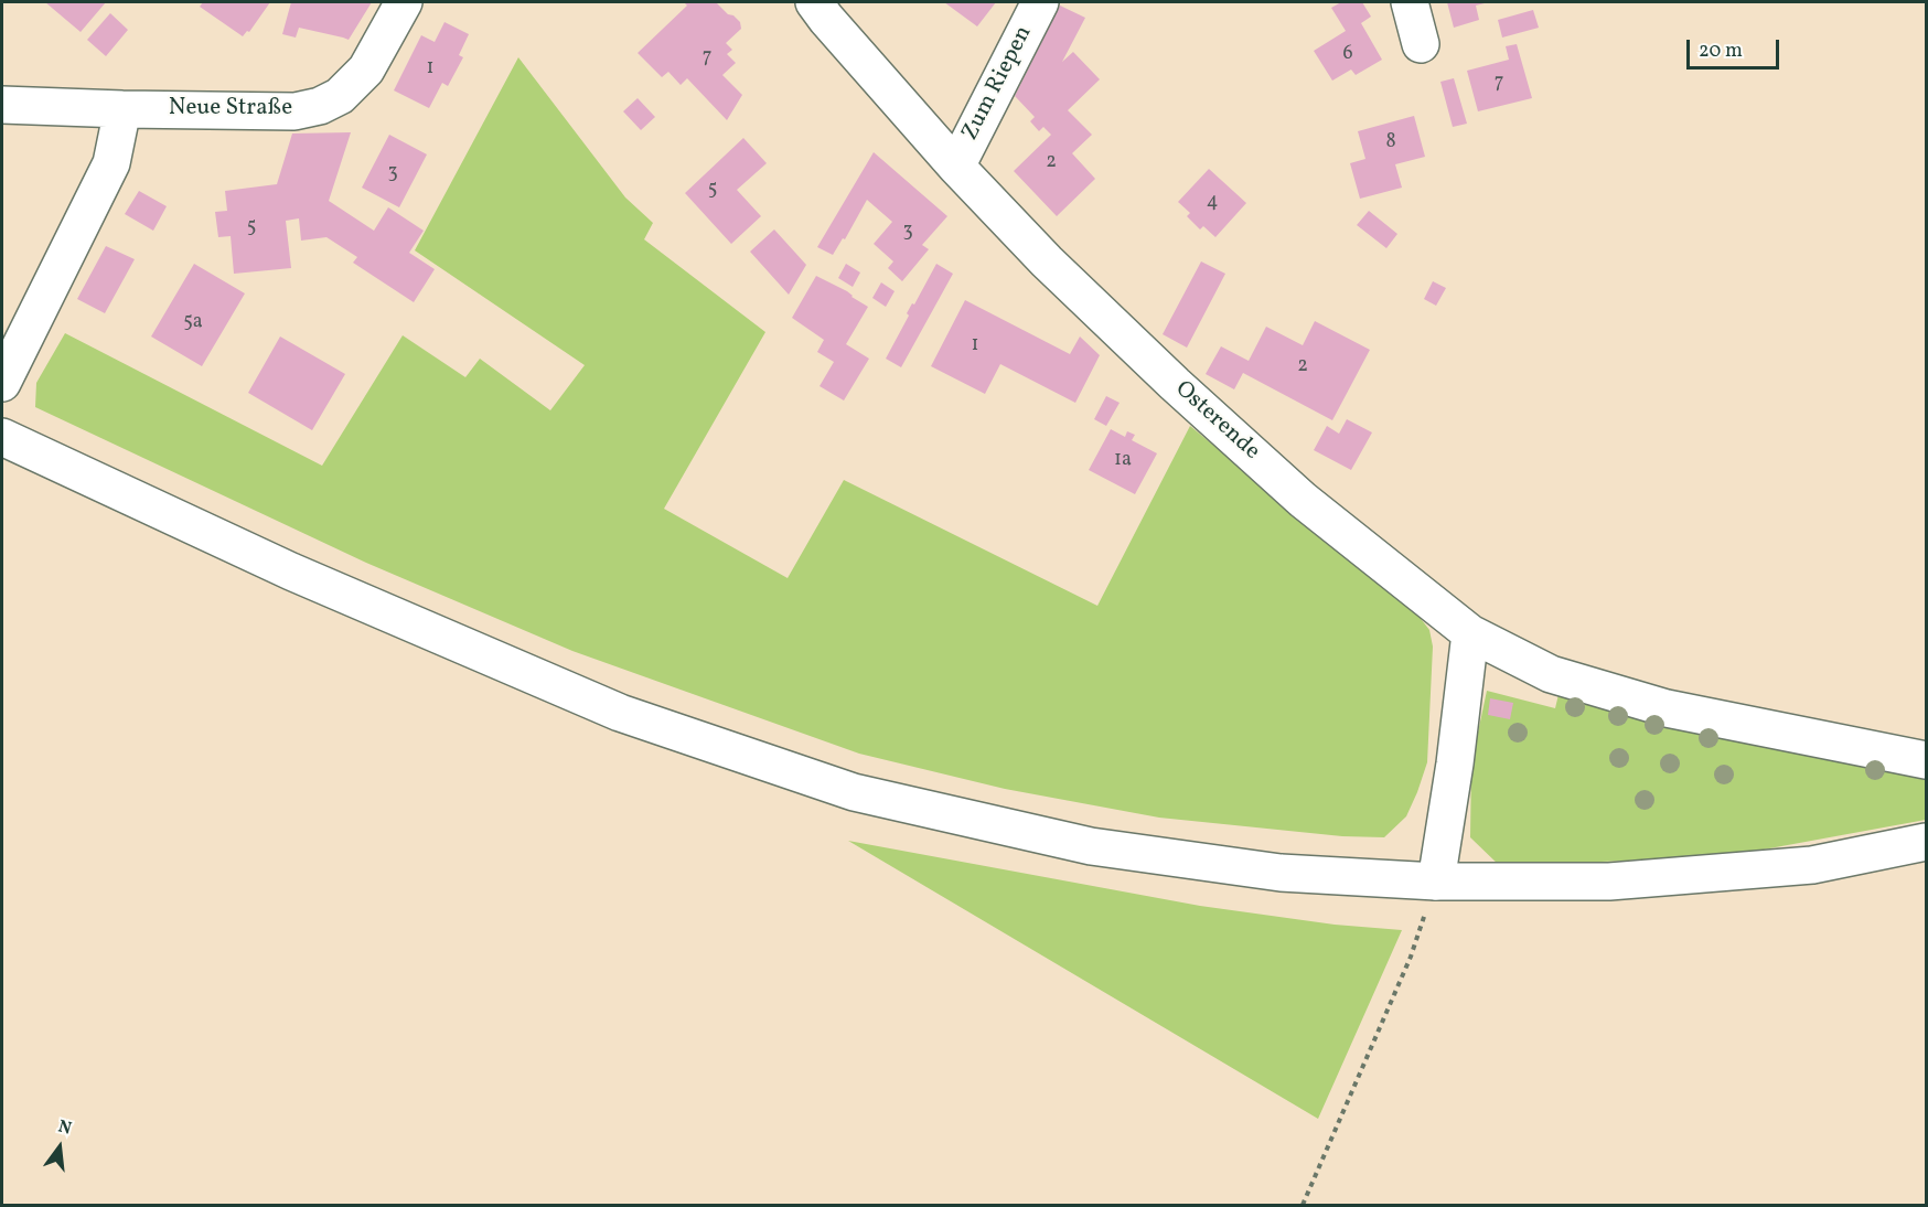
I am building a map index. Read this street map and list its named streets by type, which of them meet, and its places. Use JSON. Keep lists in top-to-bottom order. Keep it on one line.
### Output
{"streets":{"street":["Zum Riepen","Neue Straße","Osterende"]},"crossings":[["Zum Riepen","Osterende"]],"house_numbers":["6","7","1","7","8","2","3","5","4","5","3","5a","1","2","1a"],"scale_bar":"20 m","north":"top"}
